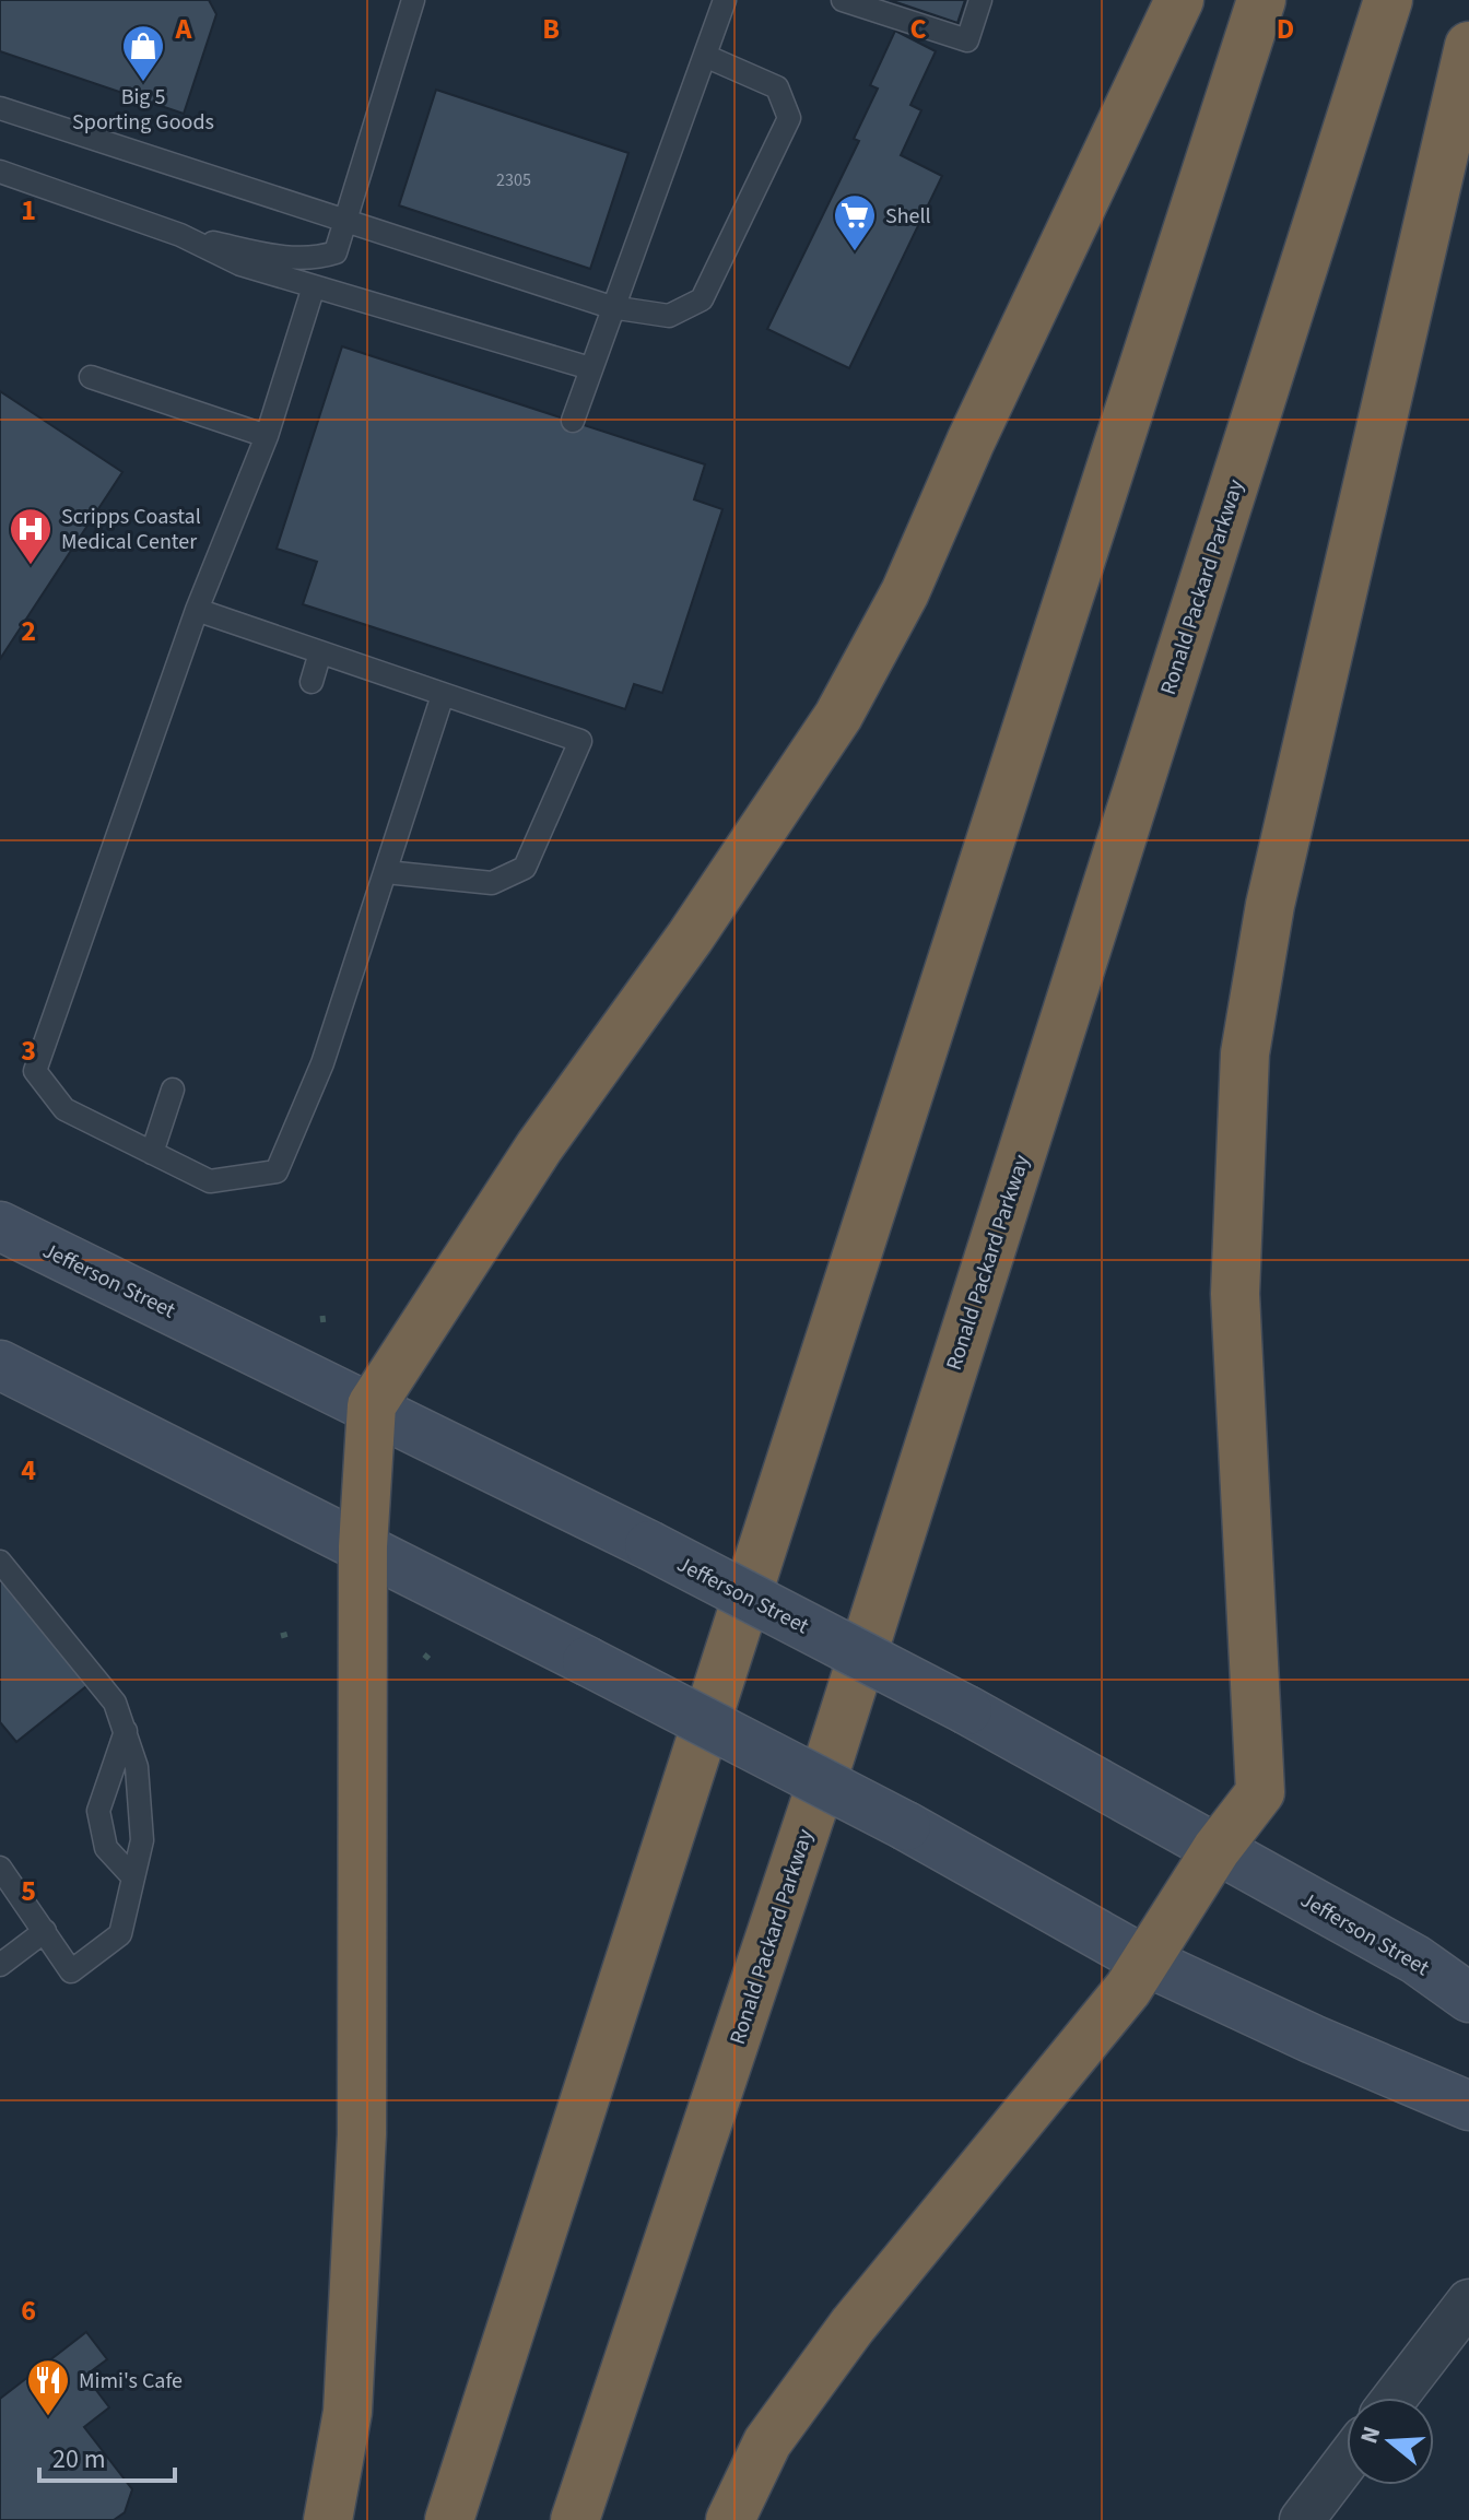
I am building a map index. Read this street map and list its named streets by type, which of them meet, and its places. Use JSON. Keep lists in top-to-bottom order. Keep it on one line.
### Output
{"streets":{"highway":["Ronald Packard Parkway"],"main road":["Jefferson Street"]},"places":{"shop":["Big 5 Sporting Goods"],"supermarket":["Shell"],"hospital":["Scripps Coastal Medical Center"],"restaurant":["Mimi's Cafe"]},"house_numbers":["2305"],"scale_bar":"20 m","north":"left","grid":{"columns":["A","B","C","D"],"rows":["1","2","3","4","5","6"]}}
